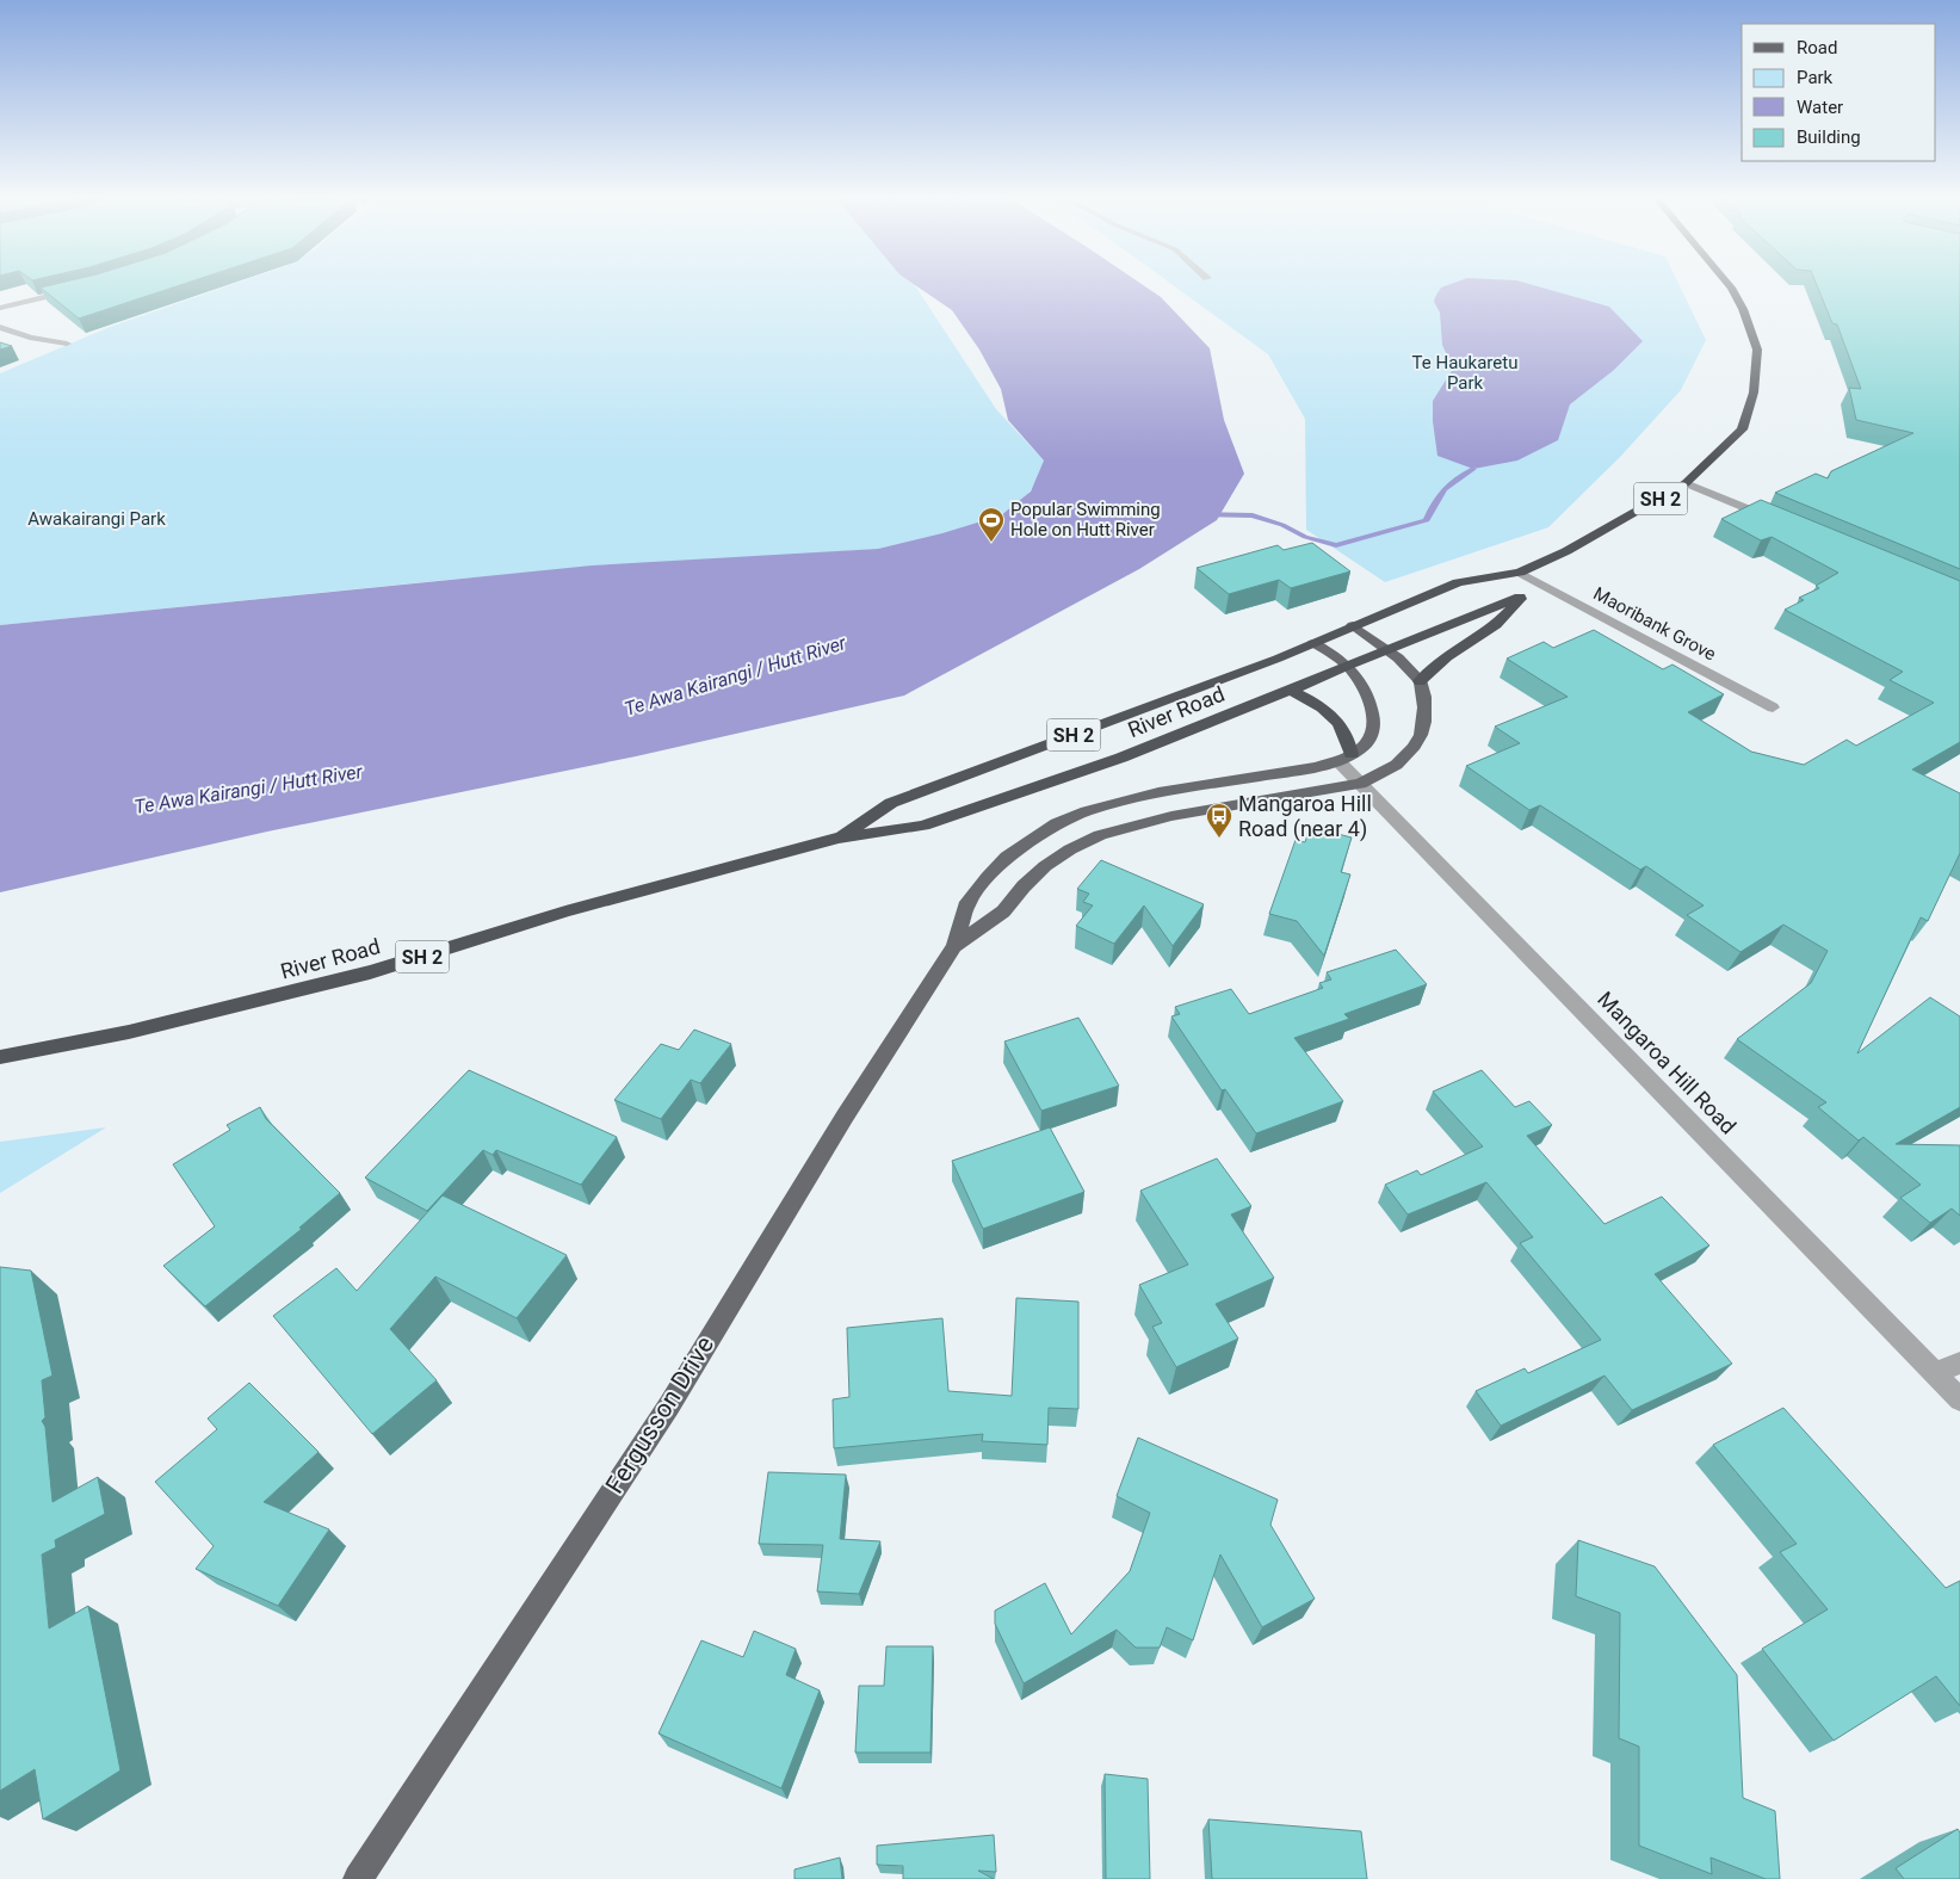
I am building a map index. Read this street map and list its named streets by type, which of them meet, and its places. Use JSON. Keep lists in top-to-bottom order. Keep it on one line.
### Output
{"streets":{"highway":["SH 2","River Road"],"main road":["Fergusson Drive"],"street":["Maoribank Grove","Mangaroa Hill Road"]},"crossings":[["SH 2","Maoribank Grove"],["SH 2","River Road"],["Mangaroa Hill Road","Fergusson Drive"]],"water":["Te Awa Kairangi / Hutt River"],"parks":["Te Haukaretu Park","Awakairangi Park"],"places":{"sports":["Popular Swimming Hole on Hutt River"],"bus stop":["Mangaroa Hill Road (near 4)"]},"legend":["Road","Park","Water","Building"]}
